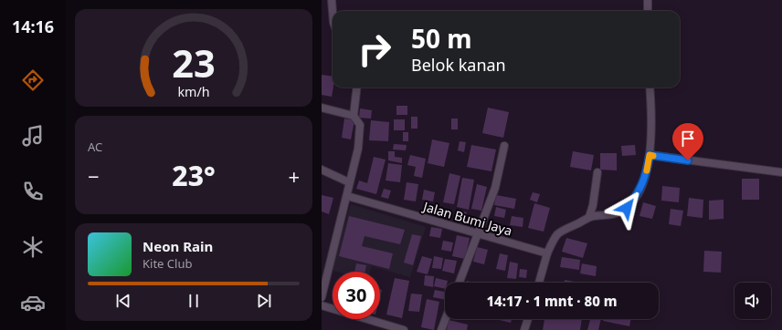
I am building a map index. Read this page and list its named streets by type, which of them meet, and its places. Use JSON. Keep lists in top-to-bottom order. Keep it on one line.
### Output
{"streets":{"street":["Jalan Bumi Jaya"]},"page":{"tabs":"14:16","turn":["50 m","Belok kanan"],"tile":"AC","heat":["−","23°","+"],"song":["Neon Rain","Kite Club"],"limit":"30","trip":"14:17 · 1 mnt · 80 m","gauge":["23","km/h"]}}
